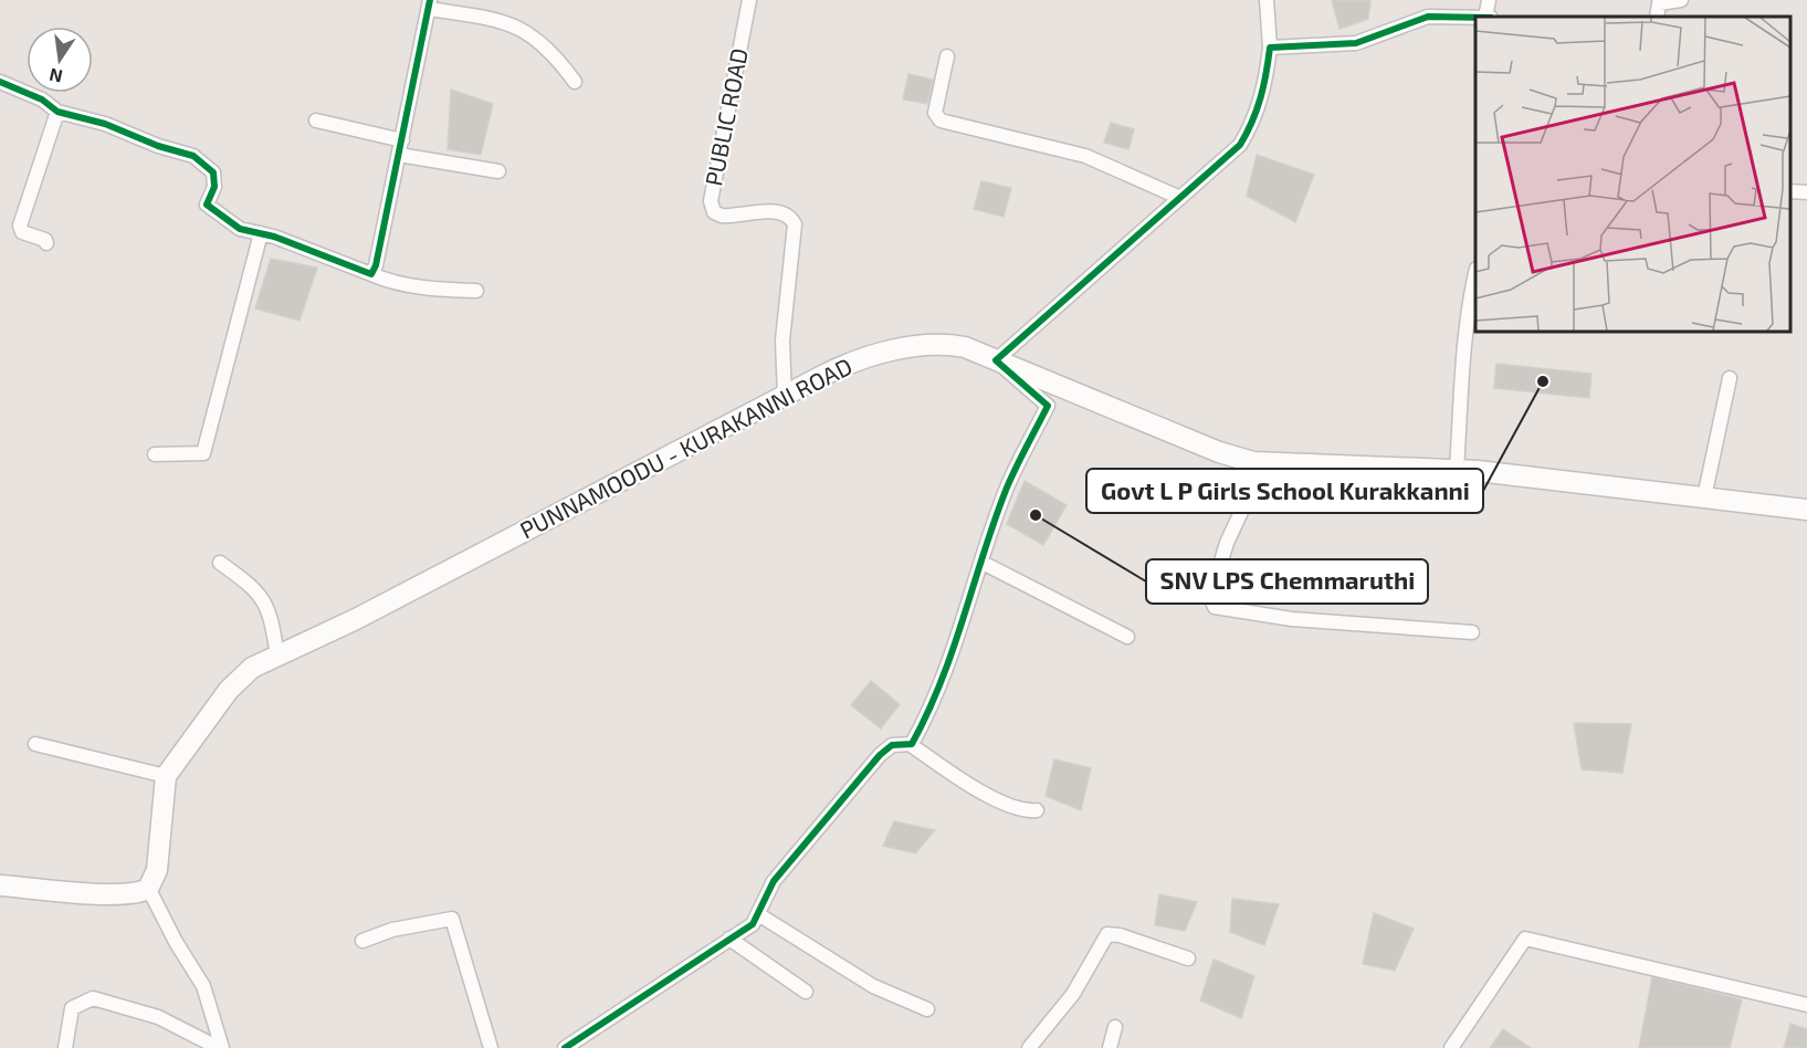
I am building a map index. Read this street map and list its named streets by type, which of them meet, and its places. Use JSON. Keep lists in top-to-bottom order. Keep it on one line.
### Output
{"streets":{"main road":["PUNNAMOODU - KURAKANNI ROAD"],"street":["PUBLIC ROAD"]},"crossings":[["PUBLIC ROAD","PUNNAMOODU - KURAKANNI ROAD"]],"places":["Govt L P Girls School Kurakkanni","SNV LPS Chemmaruthi"],"north":"bottom"}
